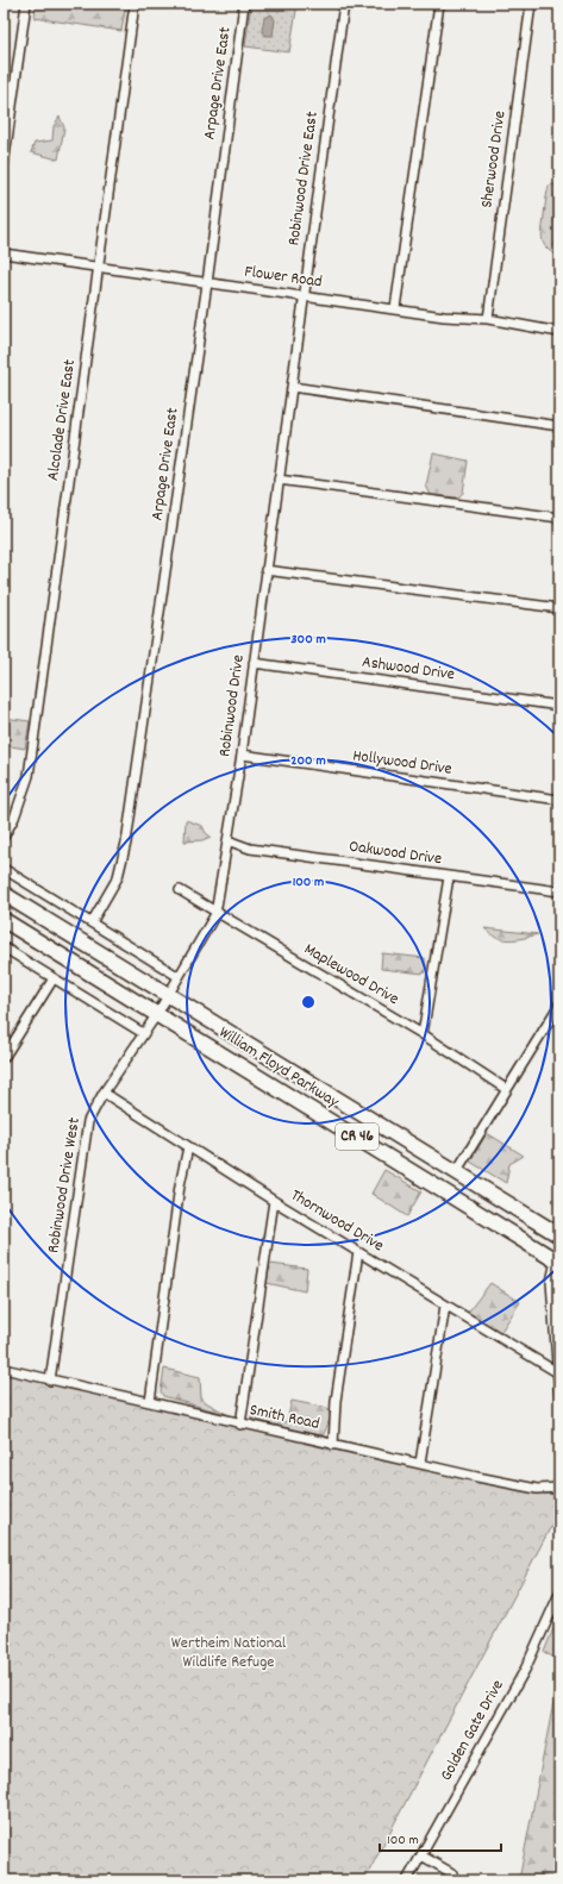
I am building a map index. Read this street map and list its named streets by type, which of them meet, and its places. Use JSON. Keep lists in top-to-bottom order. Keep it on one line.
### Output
{"streets":{"highway":["William Floyd Parkway","CR 46"],"street":["Arpage Drive East","Sherwood Drive","Robinwood Drive East","Flower Road","Alcolade Drive East","Ashwood Drive","Robinwood Drive","Hollywood Drive","Oakwood Drive","Maplewood Drive","Robinwood Drive West","Thornwood Drive","Smith Road","Golden Gate Drive"]},"crossings":[["Arpage Drive East","Flower Road"],["Sherwood Drive","Flower Road"],["Robinwood Drive East","Flower Road"],["Robinwood Drive East","Robinwood Drive"],["Flower Road","Alcolade Drive East"],["Ashwood Drive","Robinwood Drive"],["Robinwood Drive","Hollywood Drive"],["Robinwood Drive","Oakwood Drive"],["Robinwood Drive","Maplewood Drive"],["Robinwood Drive","William Floyd Parkway"],["Robinwood Drive","Robinwood Drive West"],["William Floyd Parkway","Robinwood Drive West"],["Robinwood Drive West","Thornwood Drive"],["Robinwood Drive West","Smith Road"]],"parks":["Wertheim National Wildlife Refuge"],"scale_bar":"100 m","rings":["300 m","200 m","100 m"]}
